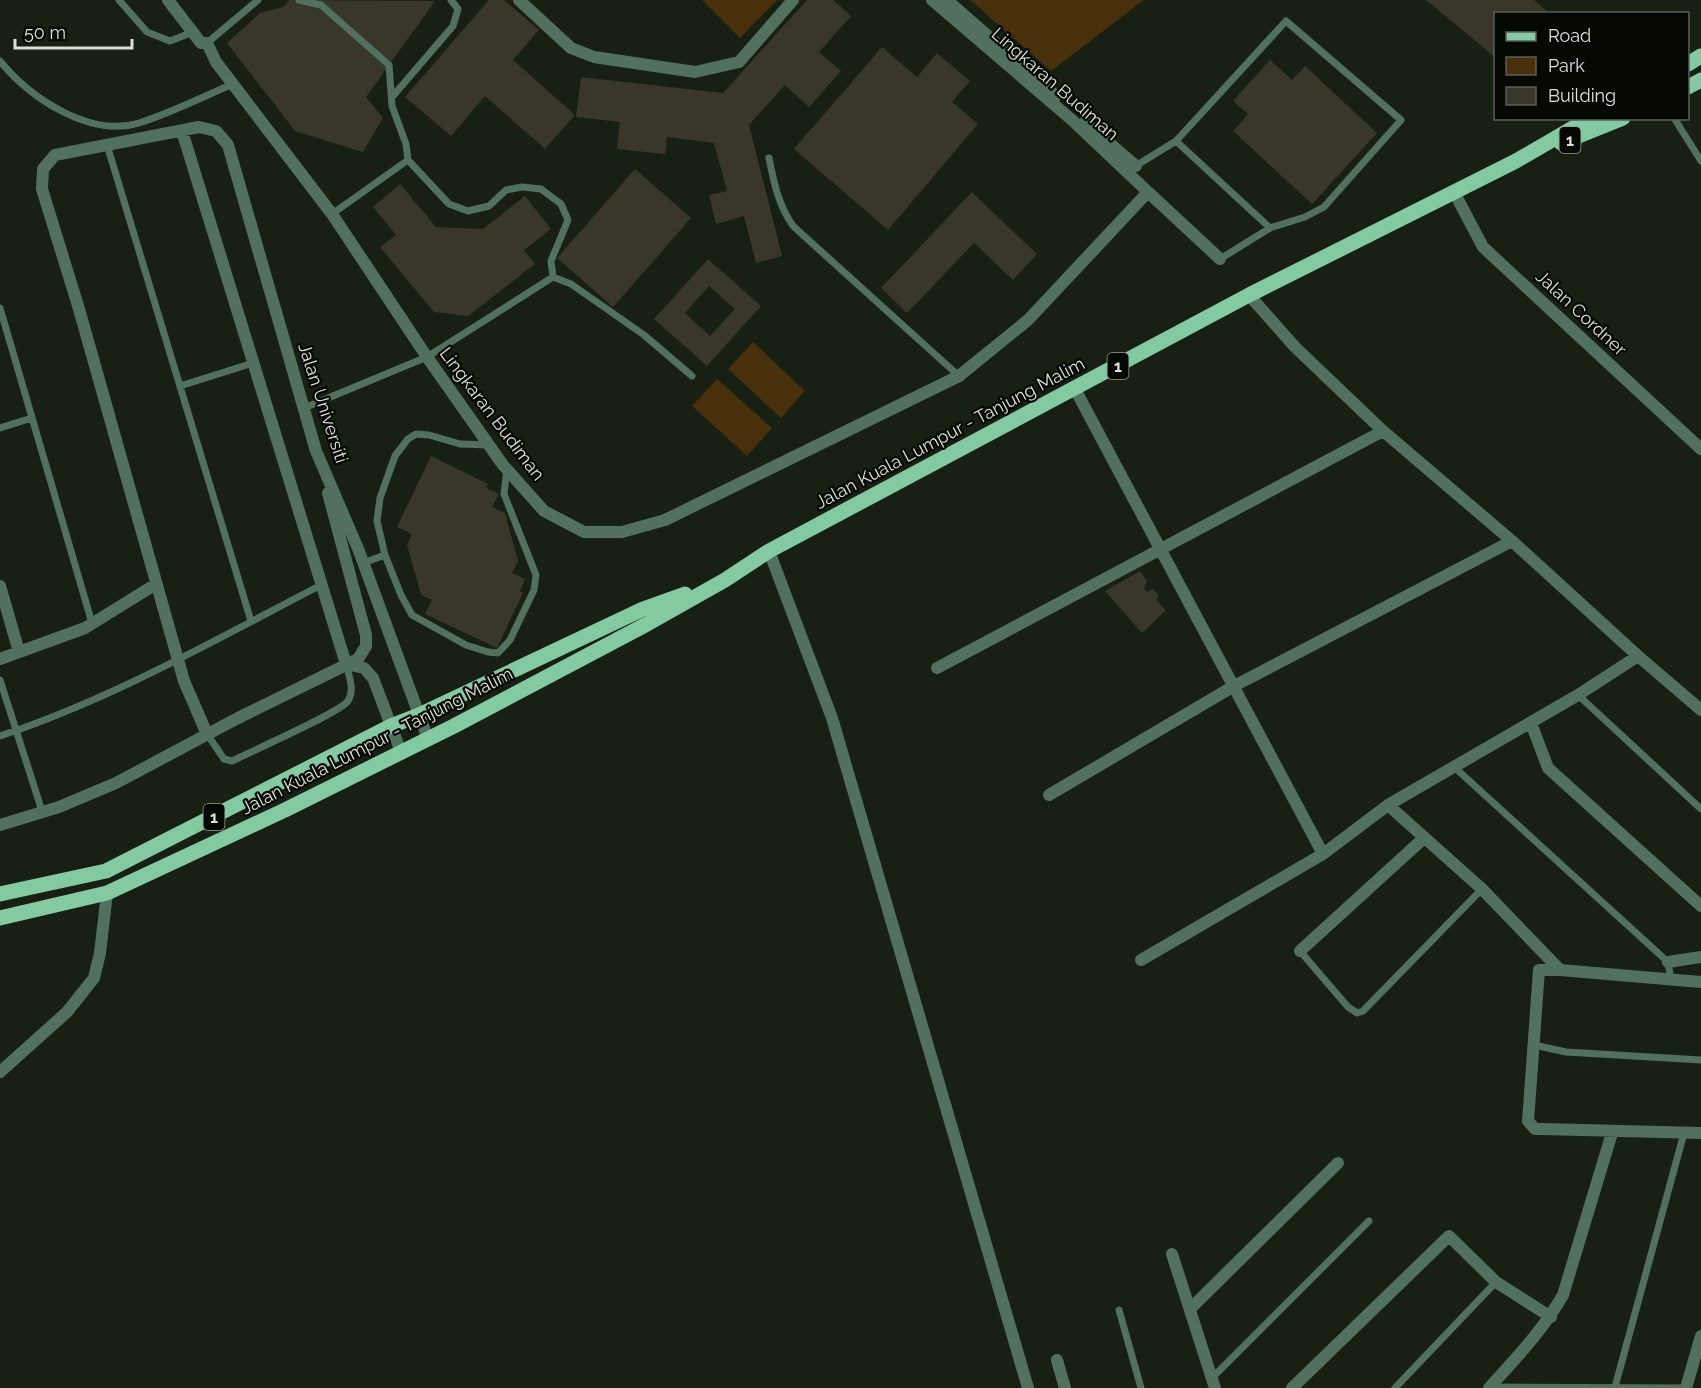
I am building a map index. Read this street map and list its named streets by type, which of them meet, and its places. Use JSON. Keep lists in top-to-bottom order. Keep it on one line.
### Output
{"streets":{"main road":["1","Jalan Kuala Lumpur - Tanjung Malim"],"street":["Lingkaran Budiman","Jalan Cordner","Jalan Universiti"]},"crossings":[["1","Jalan Kuala Lumpur - Tanjung Malim"],["Jalan Cordner","Jalan Kuala Lumpur - Tanjung Malim"],["Jalan Universiti","Jalan Kuala Lumpur - Tanjung Malim"]],"legend":["Road","Park","Building"],"scale_bar":"50 m"}
